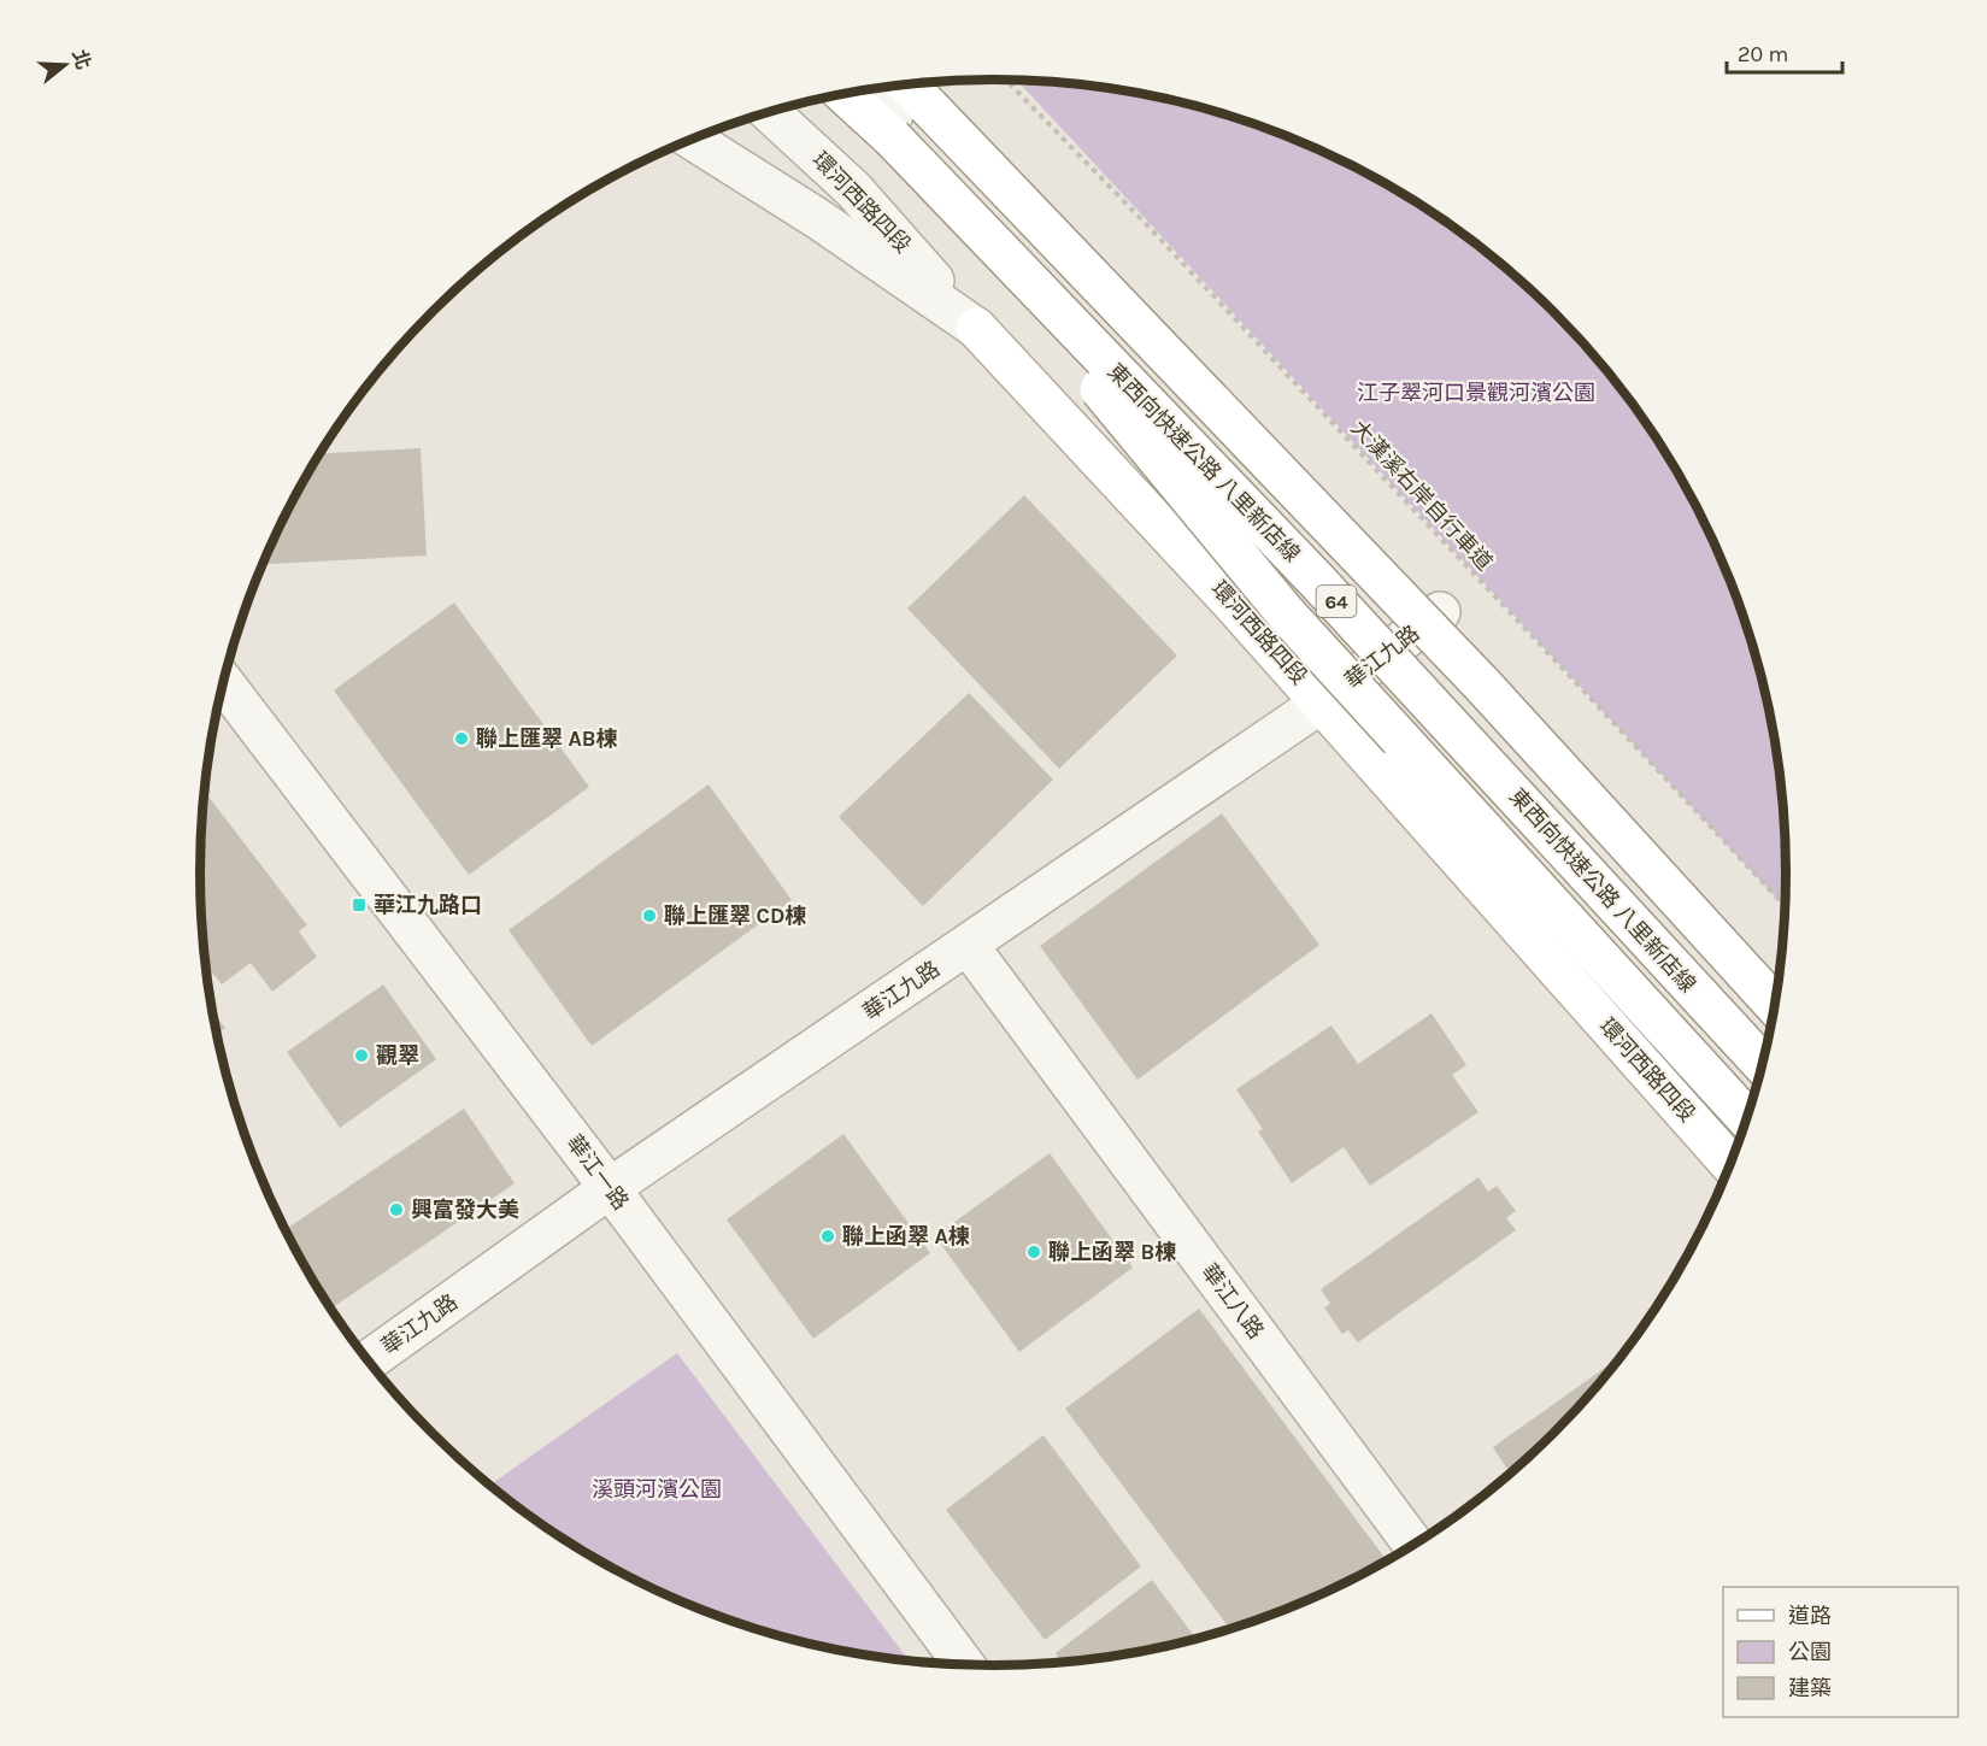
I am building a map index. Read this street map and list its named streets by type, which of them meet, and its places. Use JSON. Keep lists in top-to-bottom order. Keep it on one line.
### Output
{"streets":{"main road":["環河西路四段","東西向快速公路 八里新店線","64"],"street":["華江九路","華江一路","華江八路"],"path":["大漢溪右岸自行車道"]},"crossings":[["環河西路四段","華江九路"],["華江九路","華江一路"],["華江九路","華江八路"]],"parks":["江子翠河口景觀河濱公園","溪頭河濱公園"],"places":{"other":["聯上匯翠 AB棟","聯上匯翠 CD棟","觀翠","興富發大美","聯上函翠 A棟","聯上函翠 B棟"],"transit":["華江九路口"]},"legend":["道路","公園","建築"],"scale_bar":"20 m","north":"right"}
